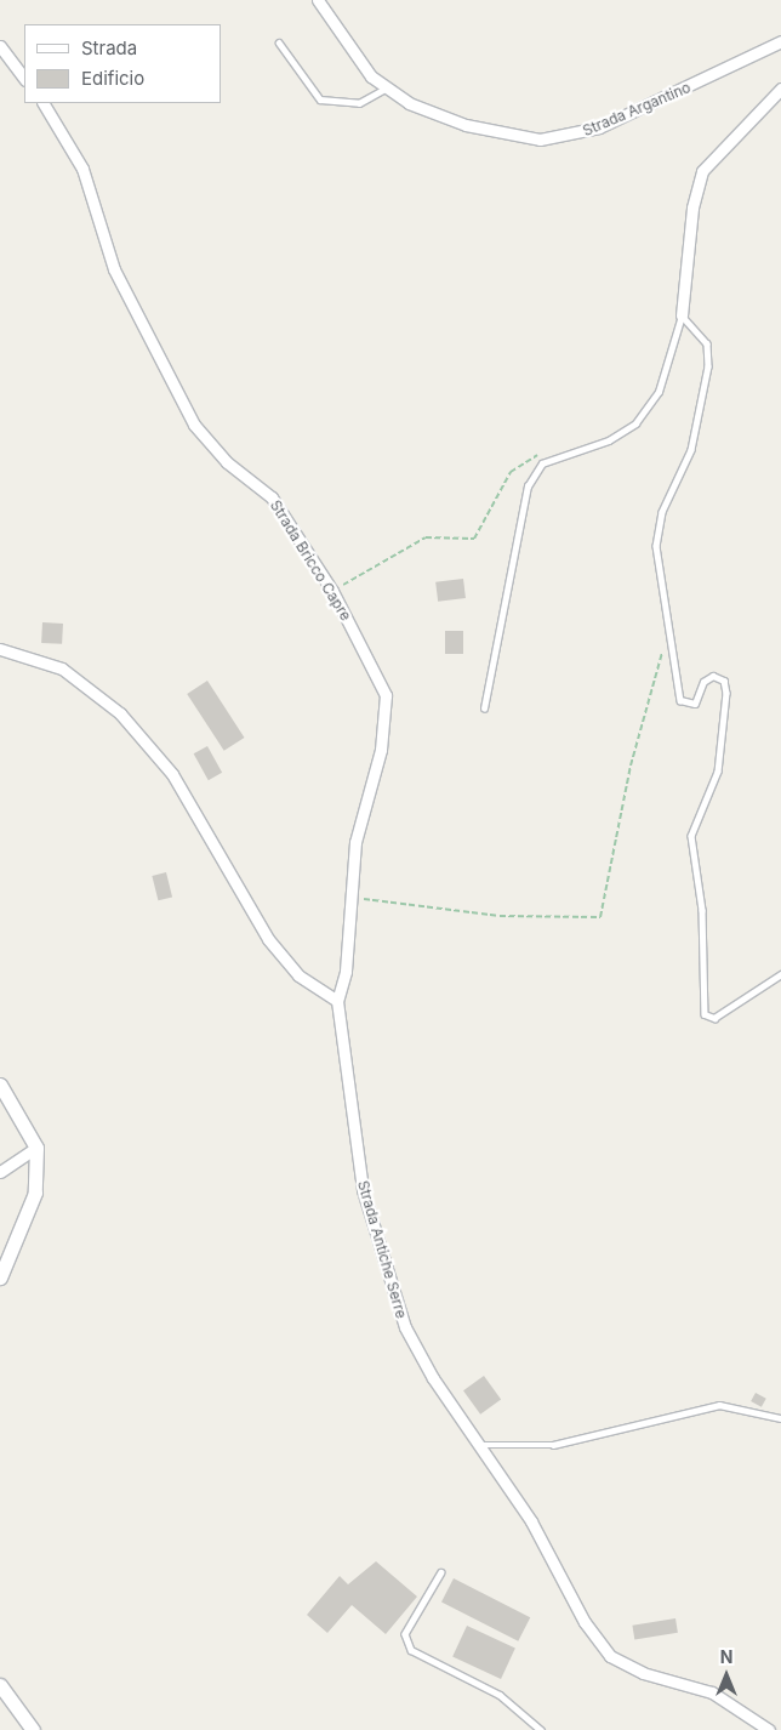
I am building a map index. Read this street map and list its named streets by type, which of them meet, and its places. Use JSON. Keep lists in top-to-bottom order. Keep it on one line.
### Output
{"streets":{"street":["Strada Argantino","Strada Bricco Capre","Strada Antiche Serre"]},"crossings":[["Strada Bricco Capre","Strada Antiche Serre"]],"legend":["Strada","Edificio"],"north":"top"}
